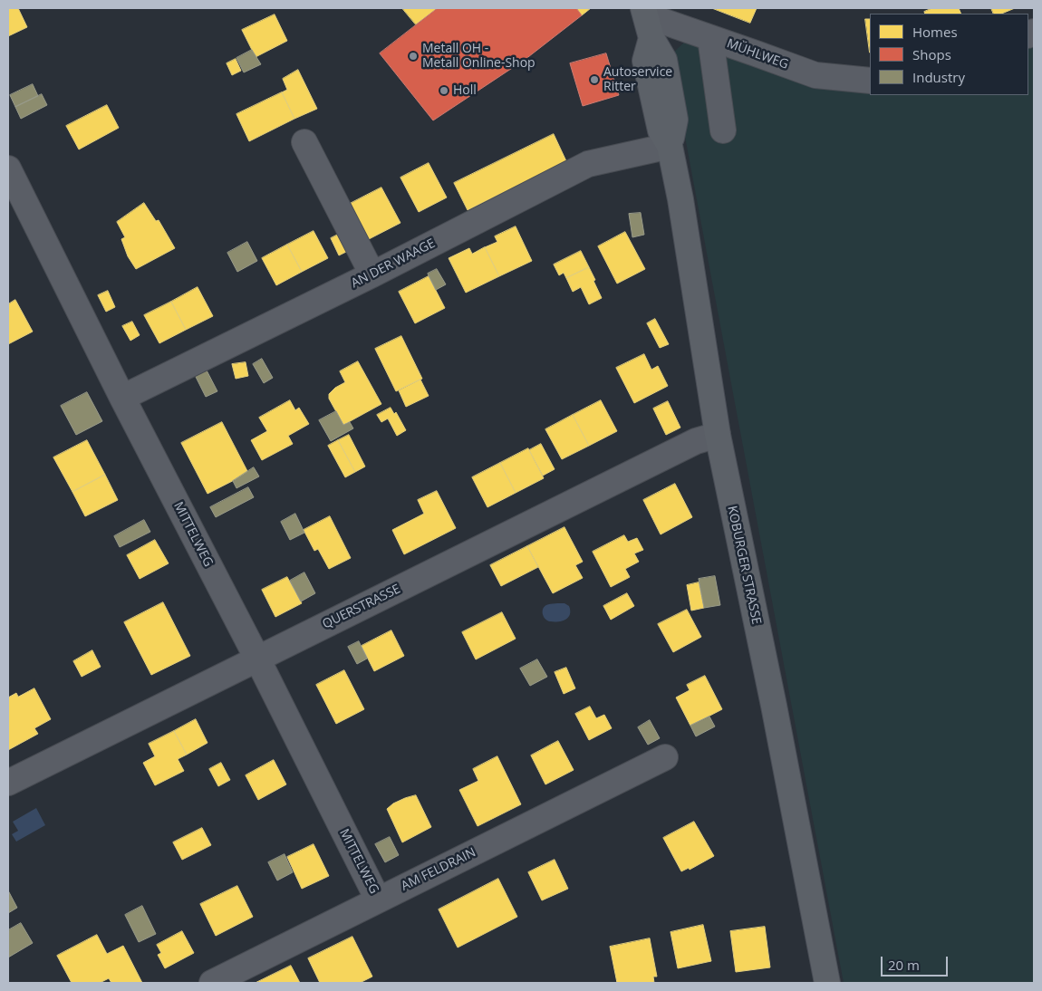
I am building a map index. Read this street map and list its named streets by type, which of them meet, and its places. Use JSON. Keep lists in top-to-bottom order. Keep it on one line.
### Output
{"streets":{"main road":["KOBURGER STRASSE"],"street":["MÜHLWEG","AN DER WAAGE","MITTELWEG","QUERSTRASSE","AM FELDRAIN"]},"crossings":[["MÜHLWEG","KOBURGER STRASSE"],["AN DER WAAGE","MITTELWEG"],["AN DER WAAGE","KOBURGER STRASSE"],["MITTELWEG","QUERSTRASSE"],["MITTELWEG","AM FELDRAIN"],["KOBURGER STRASSE","QUERSTRASSE"]],"places":["Metall OH - Metall Online-Shop","Autoservice Ritter","Holl"],"legend":["Homes","Shops","Industry"],"scale_bar":"20 m"}
